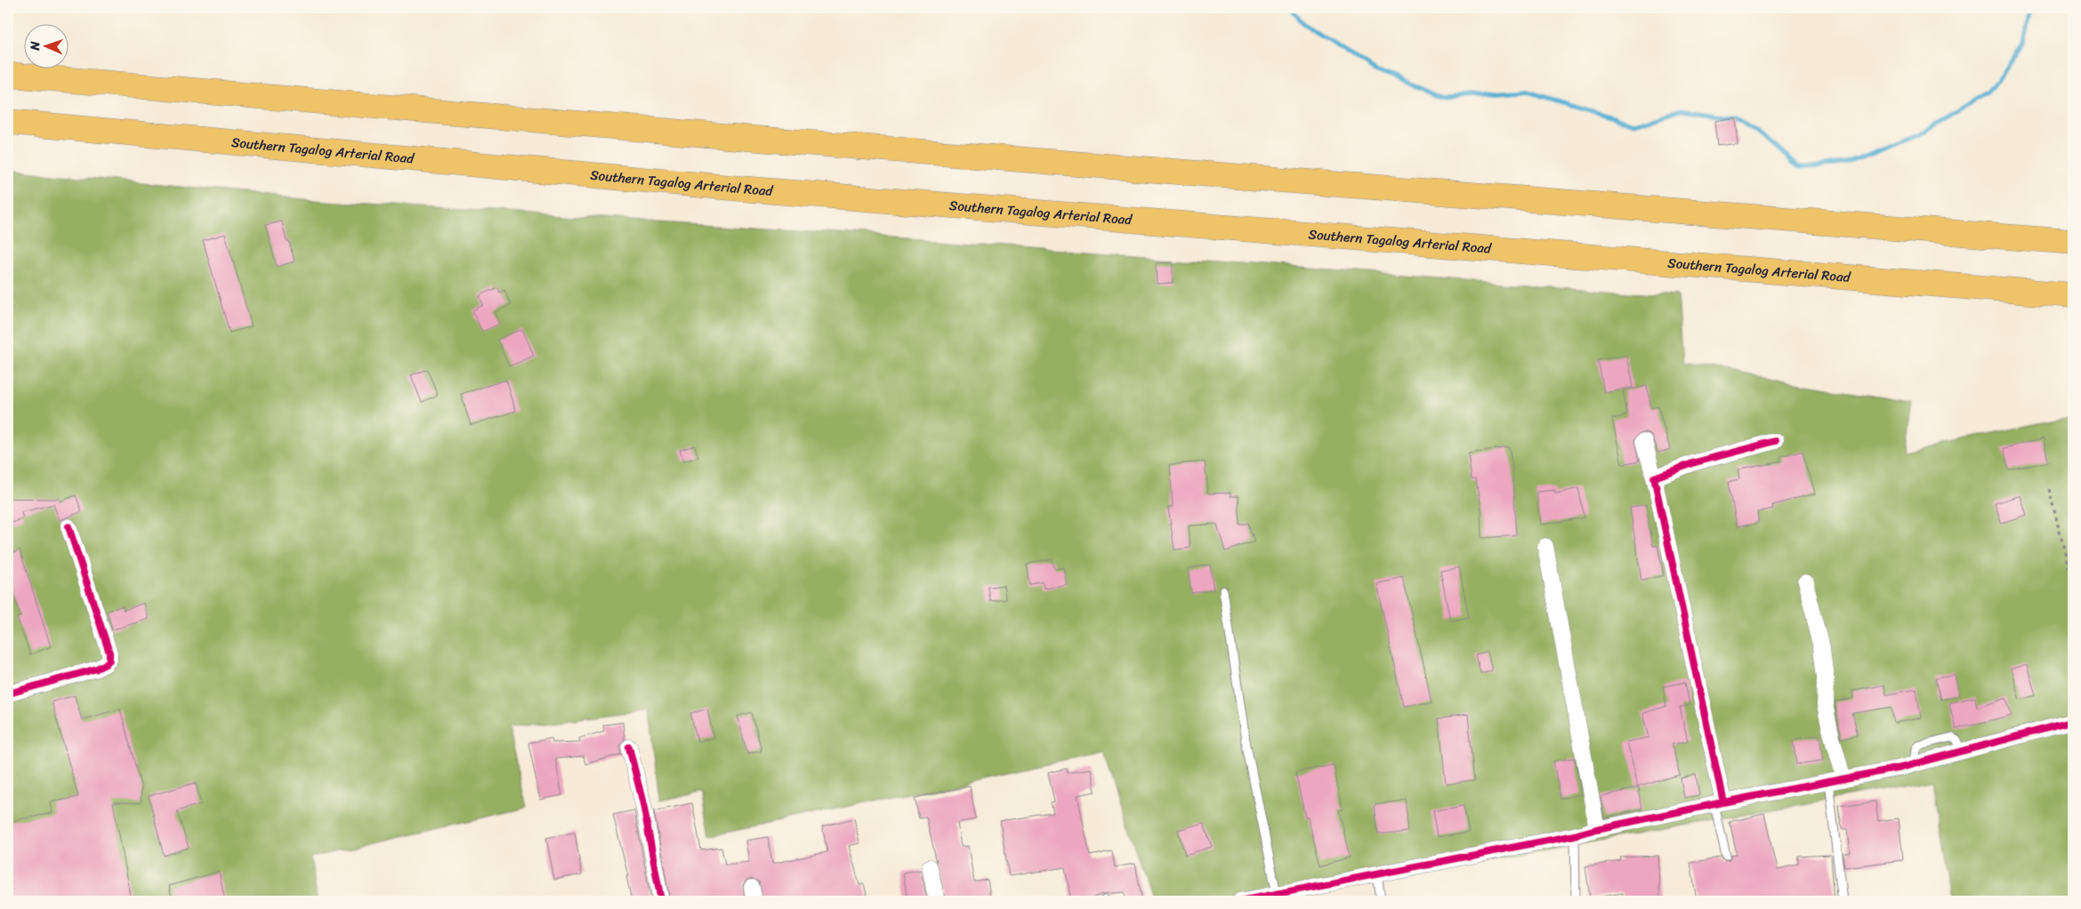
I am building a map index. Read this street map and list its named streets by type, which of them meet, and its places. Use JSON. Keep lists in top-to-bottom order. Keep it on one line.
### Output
{"streets":{"highway":["Southern Tagalog Arterial Road"]},"north":"left"}
